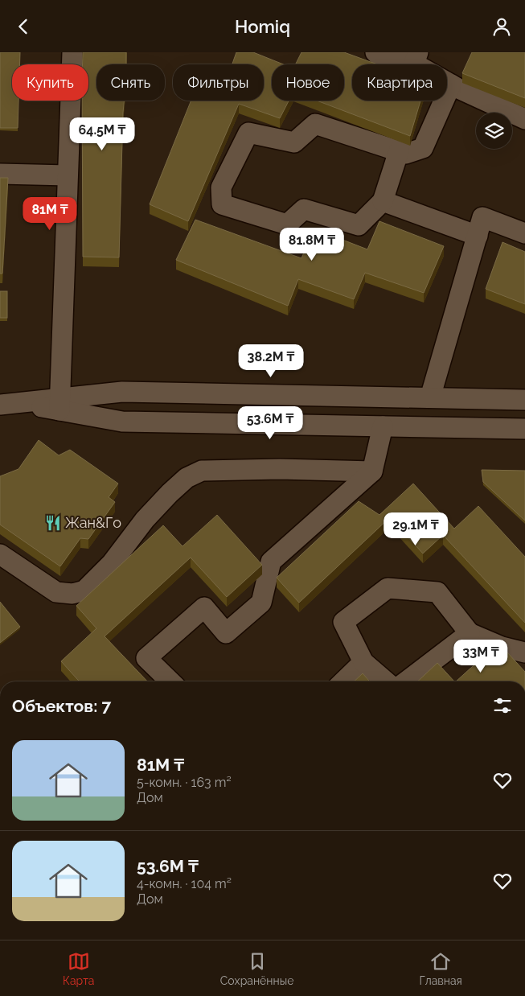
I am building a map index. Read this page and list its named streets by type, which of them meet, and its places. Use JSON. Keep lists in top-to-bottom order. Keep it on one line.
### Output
{"places":{"restaurant":["Жан&Го"]},"page":{"header":"Homiq","chip":["Купить","Снять","Фильтры","Новое","Квартира"],"price":["64.5M ₸","81M ₸","81.8M ₸","38.2M ₸","53.6M ₸","29.1M ₸","33M ₸"],"heading":"Объектов: 7","list":[{"name":"81M ₸","note":"5-комн. · 163 m² · Дом"},{"name":"53.6M ₸","note":"4-комн. · 104 m² · Дом"}],"tabs":["Карта","Сохранённые","Главная"]}}
